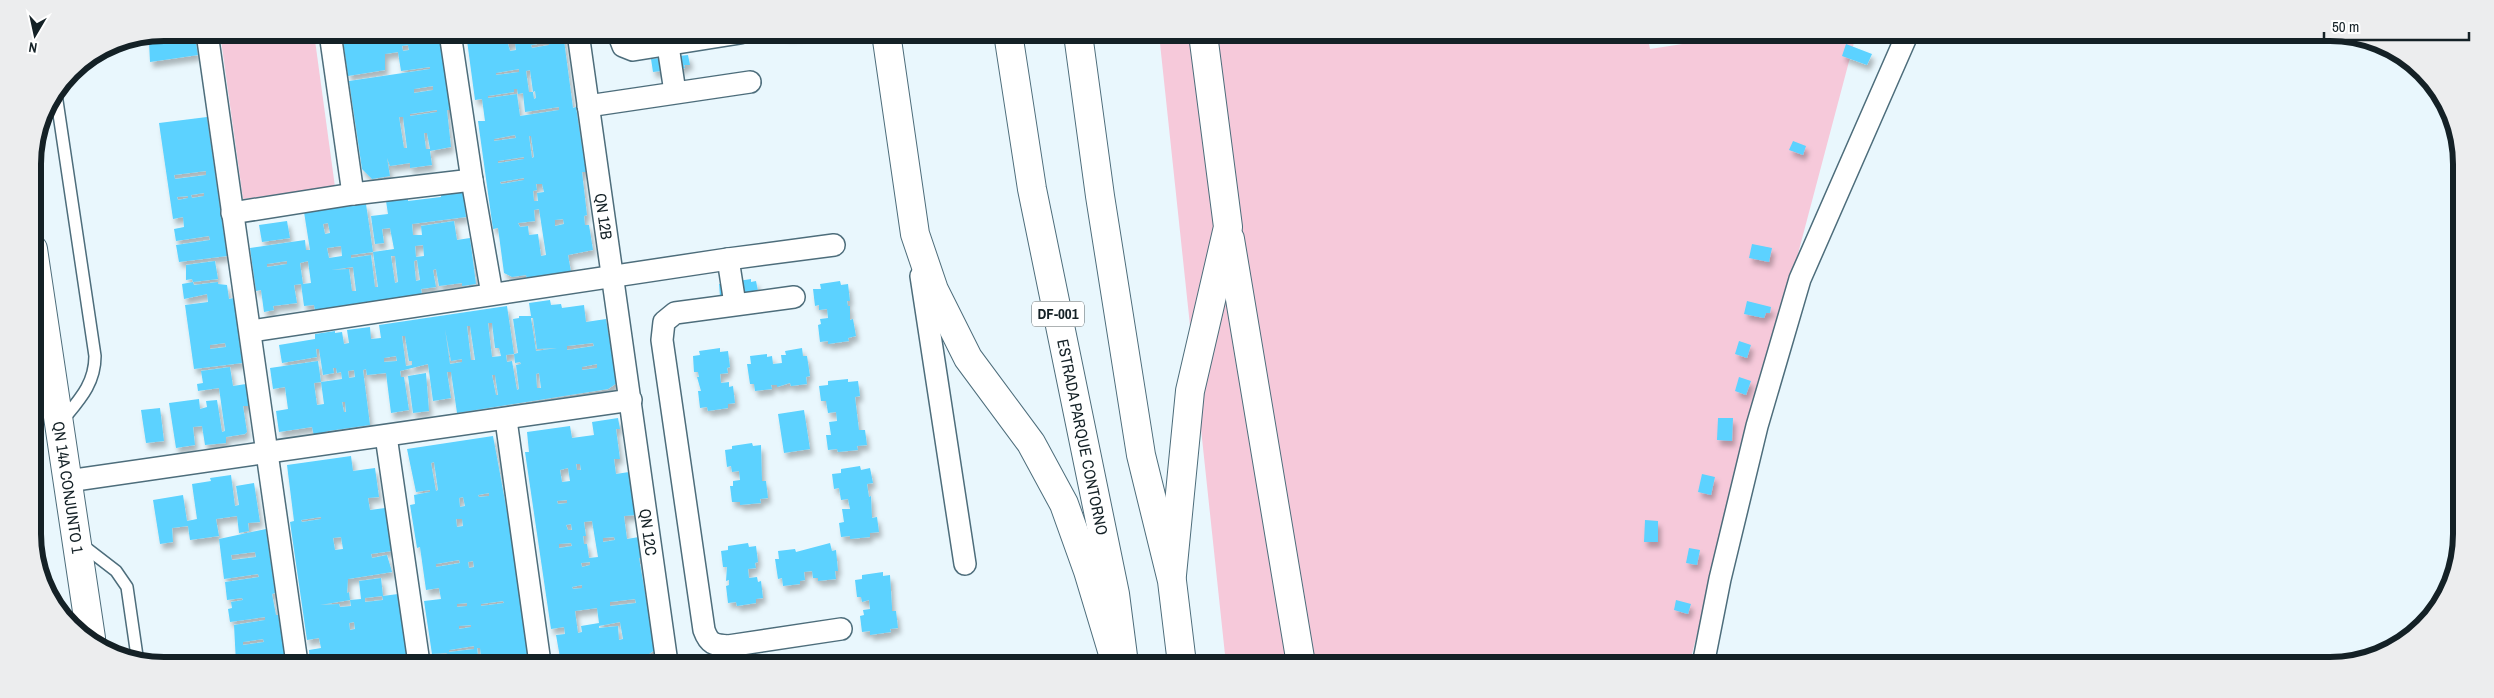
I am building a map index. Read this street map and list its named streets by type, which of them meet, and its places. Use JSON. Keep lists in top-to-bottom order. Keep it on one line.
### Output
{"streets":{"main road":["DF-001","ESTRADA PARQUE CONTORNO","QN 14A CONJUNTO 1"],"street":["QN 12B","QN 12C"]},"crossings":[["QN 12B","QN 12C"]],"scale_bar":"50 m","north":"bottom"}
